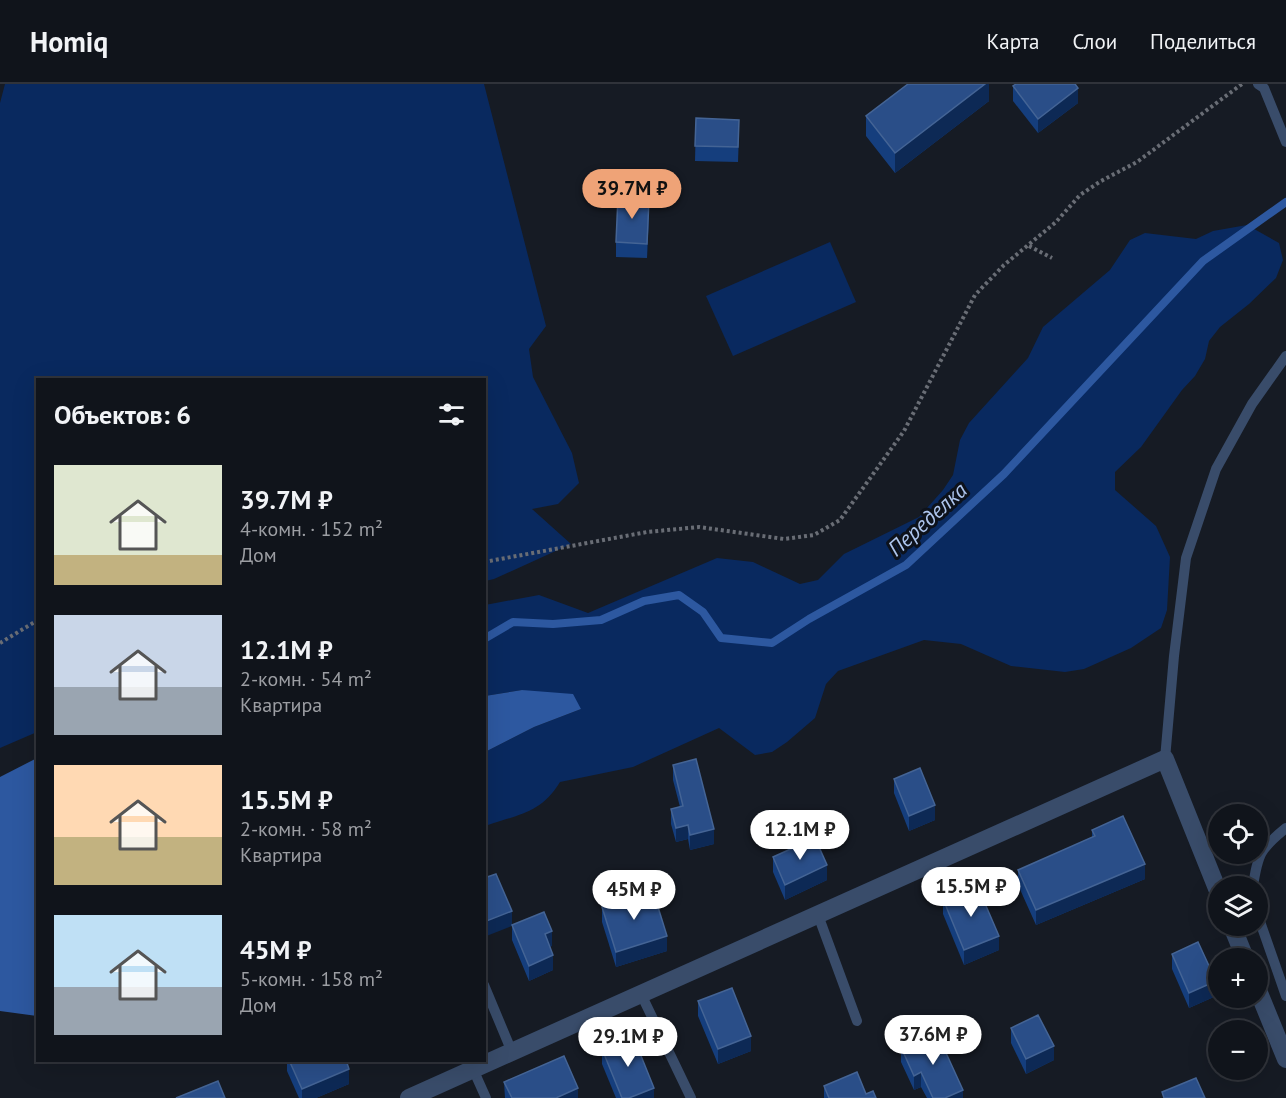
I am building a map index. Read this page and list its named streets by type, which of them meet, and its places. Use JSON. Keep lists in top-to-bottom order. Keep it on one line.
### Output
{"water":["Переделка"],"page":{"header":"Homiq","nav":["Карта","Слои","Поделиться"],"price":["39.7M ₽","12.1M ₽","15.5M ₽","45M ₽","37.6M ₽","29.1M ₽"],"heading":"Объектов: 6","list":[{"name":"39.7M ₽","note":"4-комн. · 152 m² · Дом"},{"name":"12.1M ₽","note":"2-комн. · 54 m² · Квартира"},{"name":"15.5M ₽","note":"2-комн. · 58 m² · Квартира"},{"name":"45M ₽","note":"5-комн. · 158 m² · Дом"}],"map_buttons":["+","−"]}}
